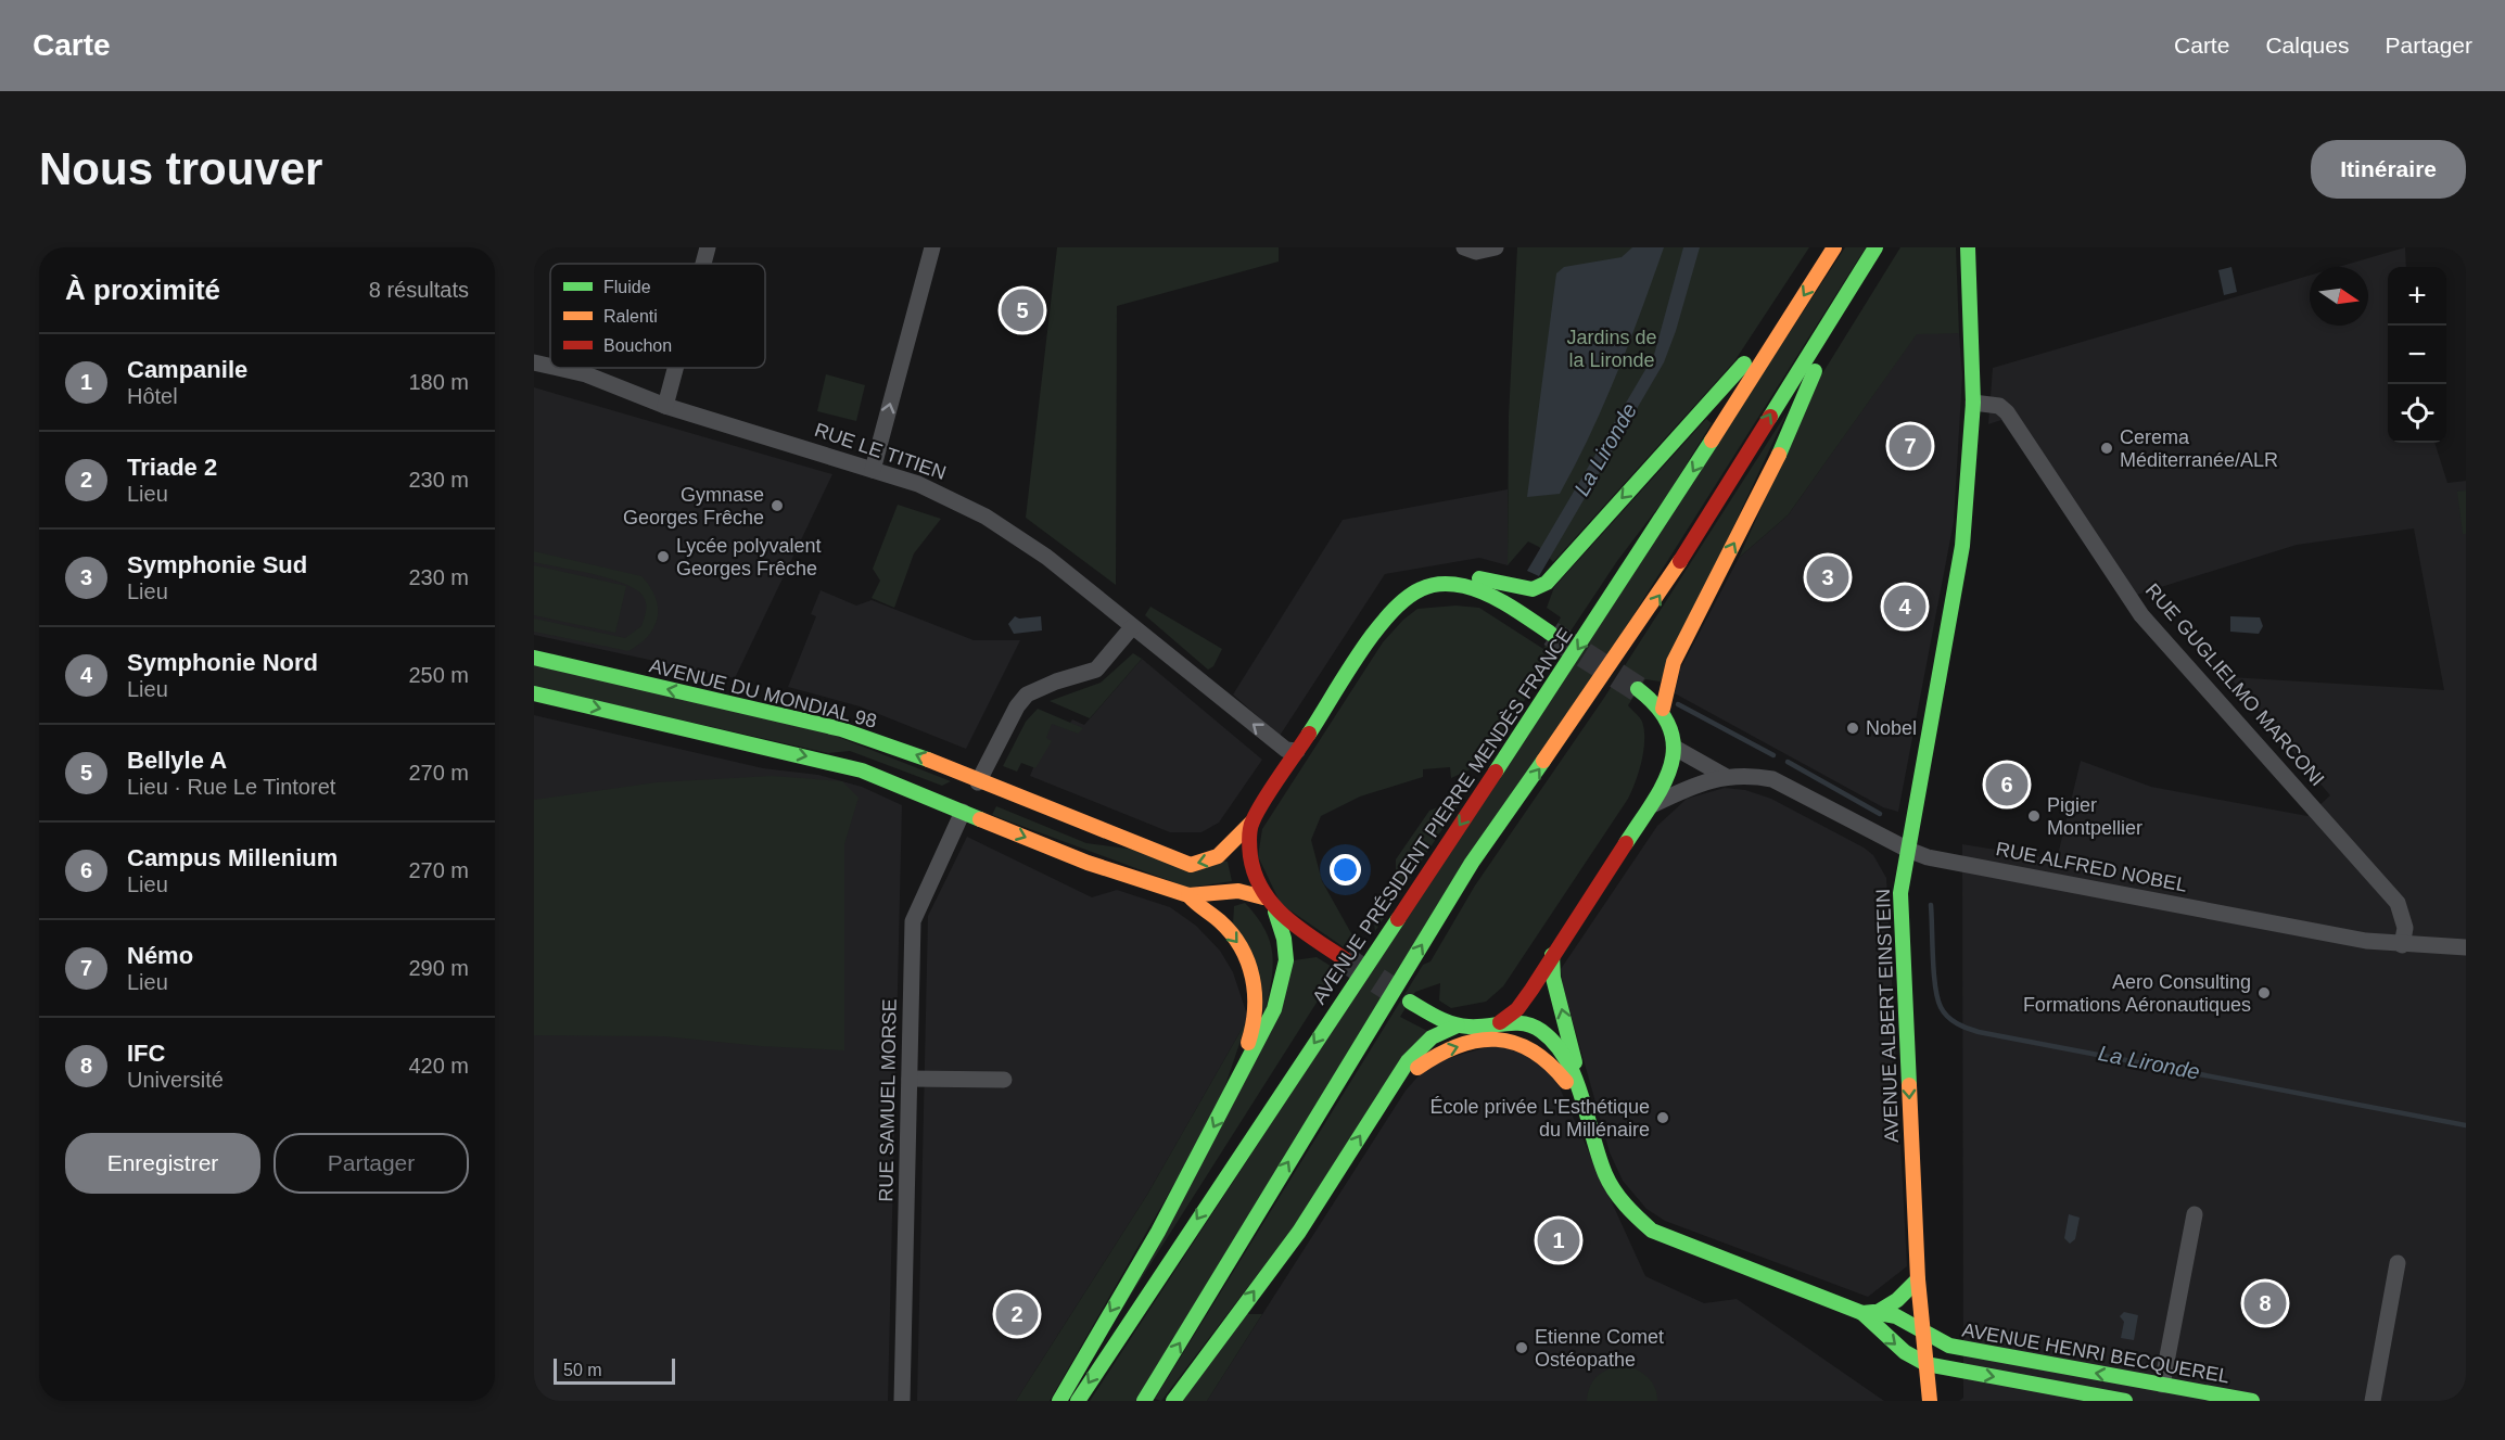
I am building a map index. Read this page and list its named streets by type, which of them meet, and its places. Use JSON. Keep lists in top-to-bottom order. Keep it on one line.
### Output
{"streets":{"main road":["AVENUE DU MONDIAL 98","AVENUE PRÉSIDENT PIERRE MENDÈS FRANCE","AVENUE ALBERT EINSTEIN","AVENUE HENRI BECQUEREL"],"street":["RUE LE TITIEN","RUE GUGLIELMO MARCONI","RUE ALFRED NOBEL","RUE SAMUEL MORSE"]},"crossings":[["RUE LE TITIEN","AVENUE DU MONDIAL 98"],["RUE LE TITIEN","RUE SAMUEL MORSE"],["RUE GUGLIELMO MARCONI","RUE ALFRED NOBEL"],["RUE GUGLIELMO MARCONI","AVENUE ALBERT EINSTEIN"],["AVENUE DU MONDIAL 98","AVENUE PRÉSIDENT PIERRE MENDÈS FRANCE"],["AVENUE DU MONDIAL 98","RUE SAMUEL MORSE"],["RUE ALFRED NOBEL","AVENUE ALBERT EINSTEIN"],["AVENUE ALBERT EINSTEIN","AVENUE HENRI BECQUEREL"]],"one_way":["AVENUE ALBERT EINSTEIN"],"water":["La Lironde"],"parks":["Jardins de la Lironde"],"places":["Cerema Méditerranée/ALR","Gymnase Georges Frêche","Lycée polyvalent Georges Frêche","Nobel","Pigier Montpellier","Aero Consulting Formations Aéronautiques","École privée L'Esthétique du Millénaire","Etienne Comet Ostéopathe"],"legend":["Fluide","Ralenti","Bouchon"],"scale_bar":"50 m","north":"right","page":{"header":"Carte","nav":["Carte","Calques","Partager"],"buttons":["Itinéraire",["Enregistrer","Partager"]],"title":"Nous trouver","heading":["À proximité","8 résultats"],"map_buttons":["+","−"],"pins":["5","7","3","4","6","1","8","2"],"list":[{"mark":"1","name":"Campanile","note":"Hôtel","value":"180 m"},{"mark":"2","name":"Triade 2","note":"Lieu","value":"230 m"},{"mark":"3","name":"Symphonie Sud","note":"Lieu","value":"230 m"},{"mark":"4","name":"Symphonie Nord","note":"Lieu","value":"250 m"},{"mark":"5","name":"Bellyle A","note":"Lieu · Rue Le Tintoret","value":"270 m"},{"mark":"6","name":"Campus Millenium","note":"Lieu","value":"270 m"},{"mark":"7","name":"Némo","note":"Lieu","value":"290 m"},{"mark":"8","name":"IFC","note":"Université","value":"420 m"}],"scale":"50 m"}}
